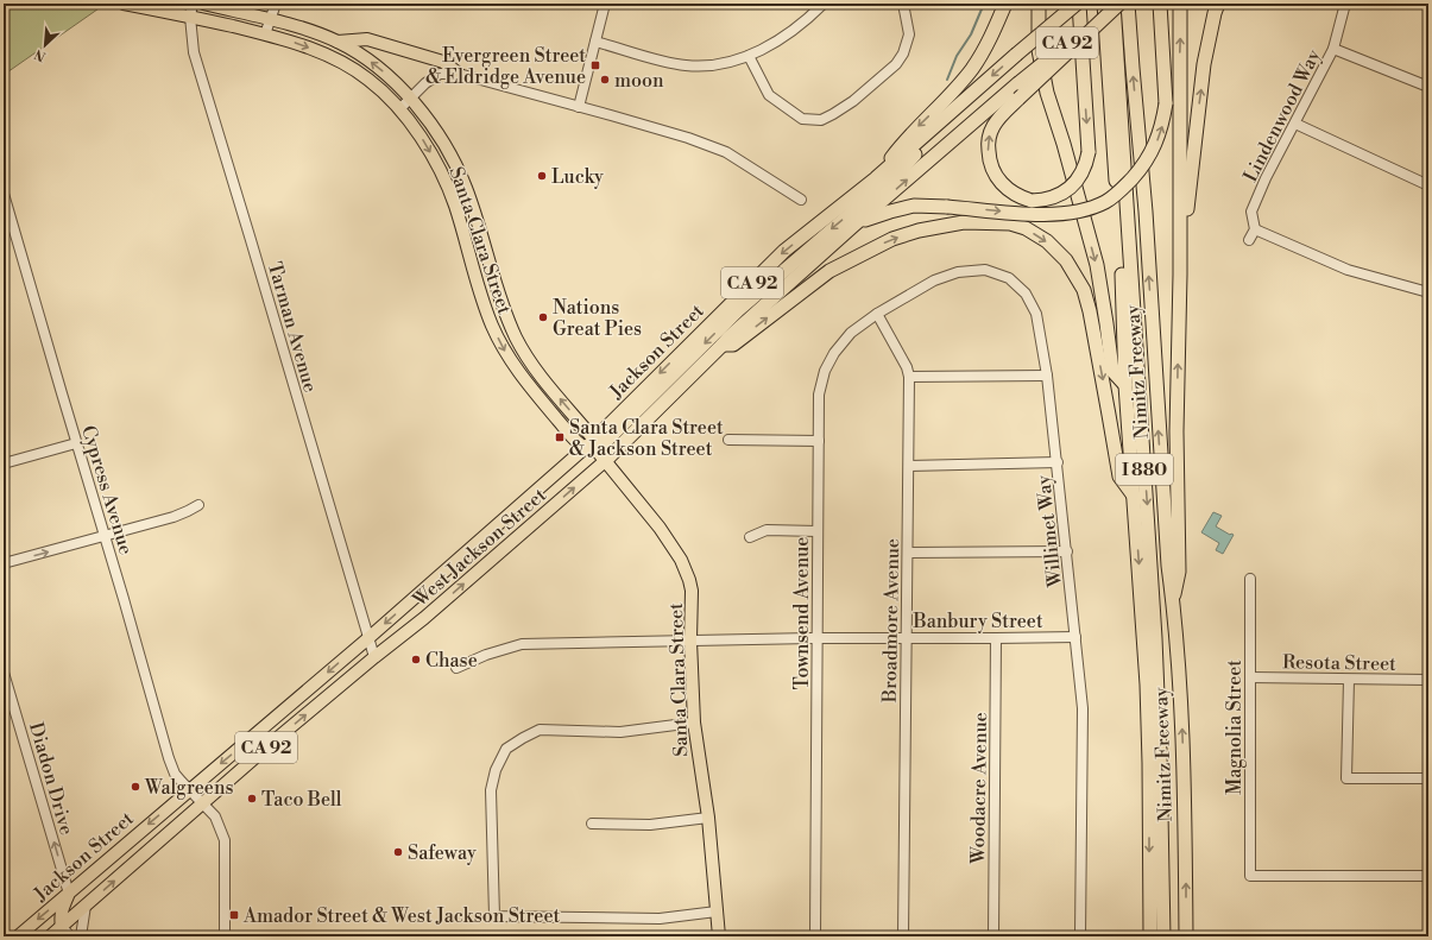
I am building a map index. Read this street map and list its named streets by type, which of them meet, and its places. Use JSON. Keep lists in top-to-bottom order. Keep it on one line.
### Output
{"streets":{"highway":["CA 92","Jackson Street","Nimitz Freeway","I 880"],"main road":["Santa Clara Street","West Jackson Street"],"street":["Lindenwood Way","Tarman Avenue","Cypress Avenue","Willimet Way","Townsend Avenue","Broadmore Avenue","Banbury Street","Resota Street","Magnolia Street","Diadon Drive","Woodacre Avenue"]},"crossings":[["CA 92","Santa Clara Street"],["CA 92","Jackson Street"],["CA 92","I 880"],["CA 92","West Jackson Street"],["Santa Clara Street","Tarman Avenue"],["Santa Clara Street","Jackson Street"],["Santa Clara Street","West Jackson Street"],["Santa Clara Street","Banbury Street"],["Tarman Avenue","Jackson Street"],["Tarman Avenue","West Jackson Street"],["Jackson Street","Cypress Avenue"],["Jackson Street","West Jackson Street"],["Jackson Street","Diadon Drive"],["Nimitz Freeway","I 880"],["Willimet Way","Townsend Avenue"],["Willimet Way","Broadmore Avenue"],["Willimet Way","Banbury Street"],["Townsend Avenue","Broadmore Avenue"],["Townsend Avenue","Banbury Street"],["Broadmore Avenue","Banbury Street"],["Banbury Street","Woodacre Avenue"],["Resota Street","Magnolia Street"]],"one_way":["Diadon Drive"],"places":{"transit":["Evergreen Street & Eldridge Avenue","Santa Clara Street & Jackson Street","Amador Street & West Jackson Street"],"other":["moon","Lucky","Nations Great Pies","Chase","Walgreens","Taco Bell","Safeway"]},"north":"bottom left"}
